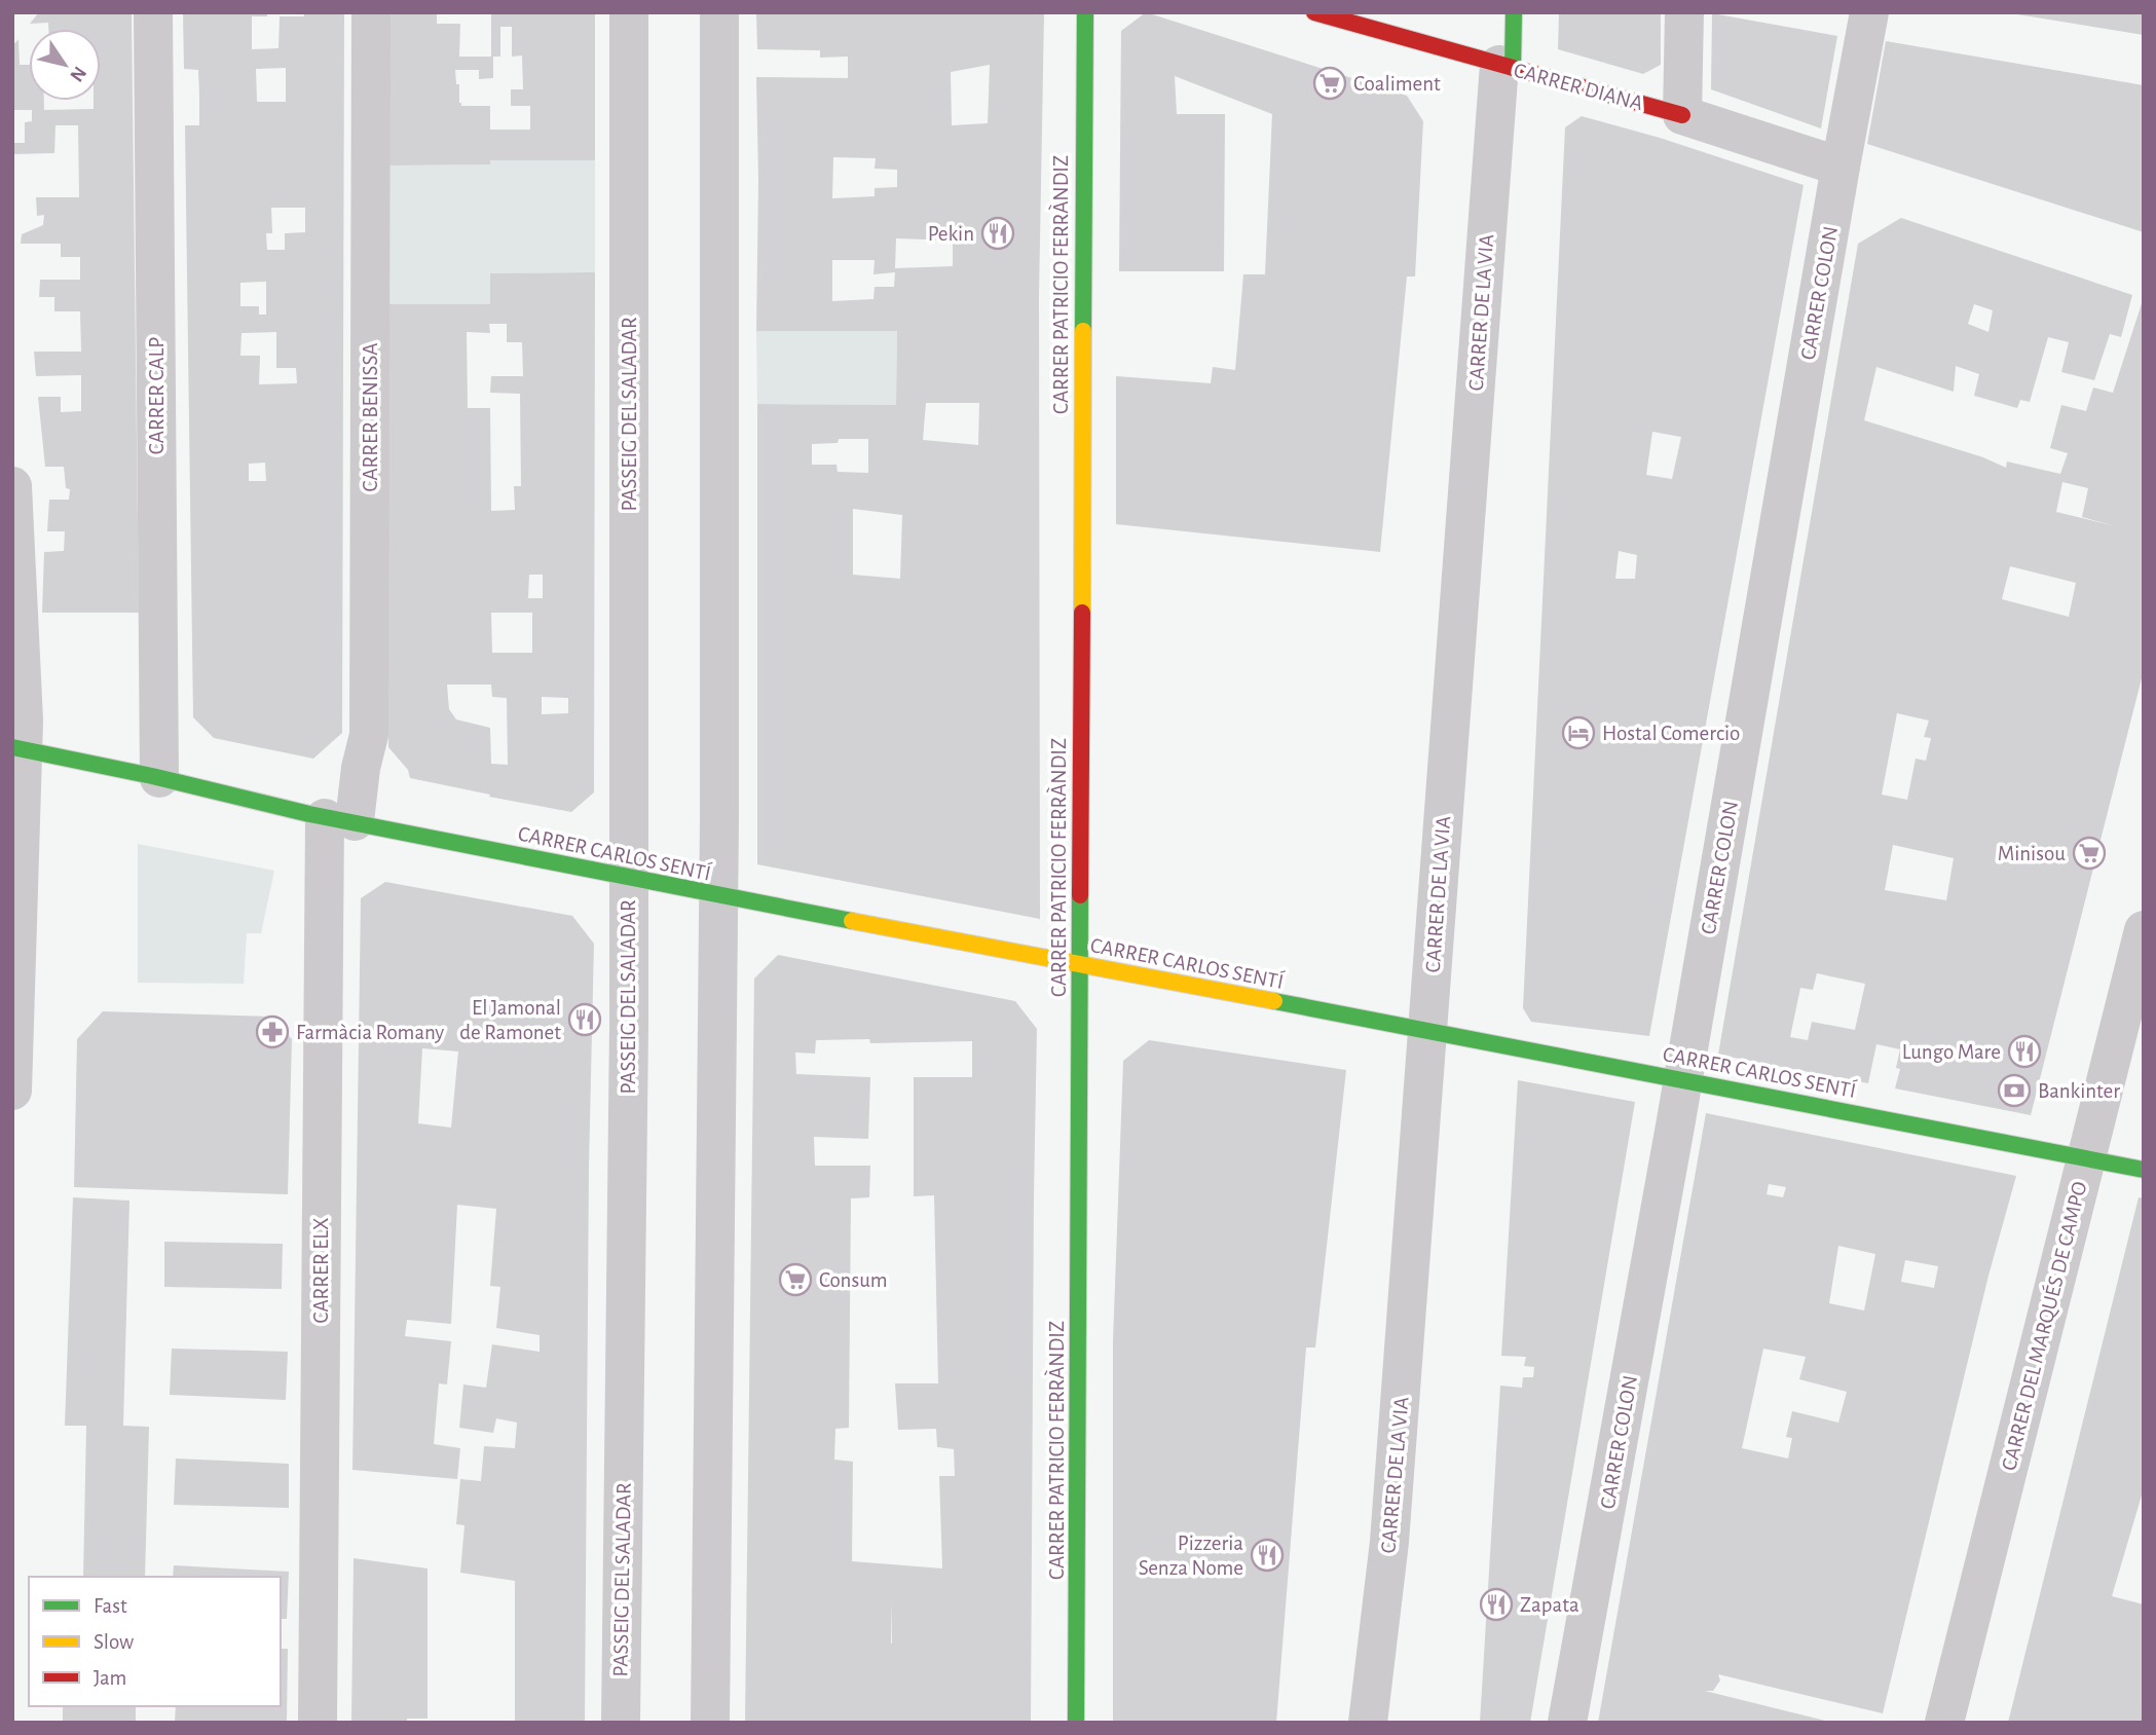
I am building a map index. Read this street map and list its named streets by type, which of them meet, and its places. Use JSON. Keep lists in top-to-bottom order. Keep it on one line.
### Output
{"streets":{"street":["CARRER DIANA","CARRER PATRICIO FERRÀNDIZ","CARRER COLON","CARRER DE LA VIA","CARRER CALP","PASSEIG DEL SALADAR","CARRER BENISSA","CARRER CARLOS SENTÍ","CARRER ELX","CARRER DEL MARQUÉS DE CAMPO"]},"crossings":[["CARRER DIANA","CARRER COLON"],["CARRER DIANA","CARRER DE LA VIA"],["CARRER PATRICIO FERRÀNDIZ","CARRER CARLOS SENTÍ"],["CARRER COLON","CARRER CARLOS SENTÍ"],["CARRER DE LA VIA","CARRER CARLOS SENTÍ"],["CARRER CALP","CARRER CARLOS SENTÍ"],["PASSEIG DEL SALADAR","CARRER CARLOS SENTÍ"],["CARRER BENISSA","CARRER CARLOS SENTÍ"],["CARRER BENISSA","CARRER ELX"],["CARRER CARLOS SENTÍ","CARRER ELX"],["CARRER CARLOS SENTÍ","CARRER DEL MARQUÉS DE CAMPO"]],"places":{"supermarket":["Coaliment","Minisou","Consum"],"restaurant":["Pekin","El Jamonal de Ramonet","Lungo Mare","Pizzeria Senza Nome","Zapata"],"hotel":["Hostal Comercio"],"pharmacy":["Farmàcia Romany"],"bank":["Bankinter"]},"legend":["Fast","Slow","Jam"],"north":"bottom right"}
